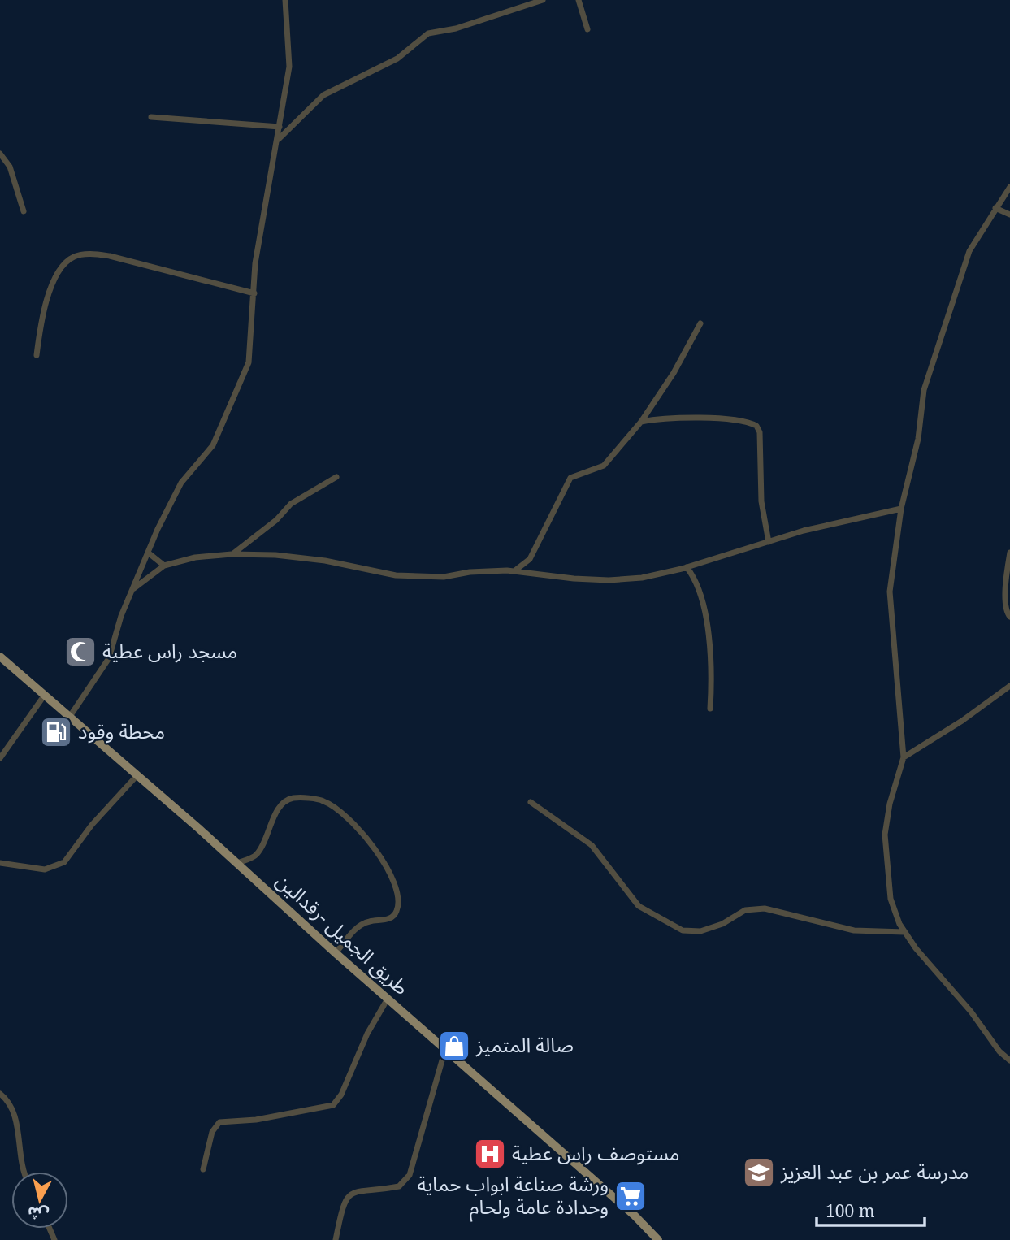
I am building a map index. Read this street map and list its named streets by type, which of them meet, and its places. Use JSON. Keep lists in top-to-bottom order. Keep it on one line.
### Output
{"streets":{"main road":["طريق الجميل -رقدالين"]},"places":{"mosque":["مسجد راس عطية"],"fuel station":["محطة وقود"],"shop":["صالة المتميز"],"hospital":["مستوصف راس عطية"],"school or university":["مدرسة عمر بن عبد العزيز"],"supermarket":["ورشة صناعة ابواب حماية وحدادة عامة ولحام"]},"scale_bar":"100 m","north":"bottom"}
